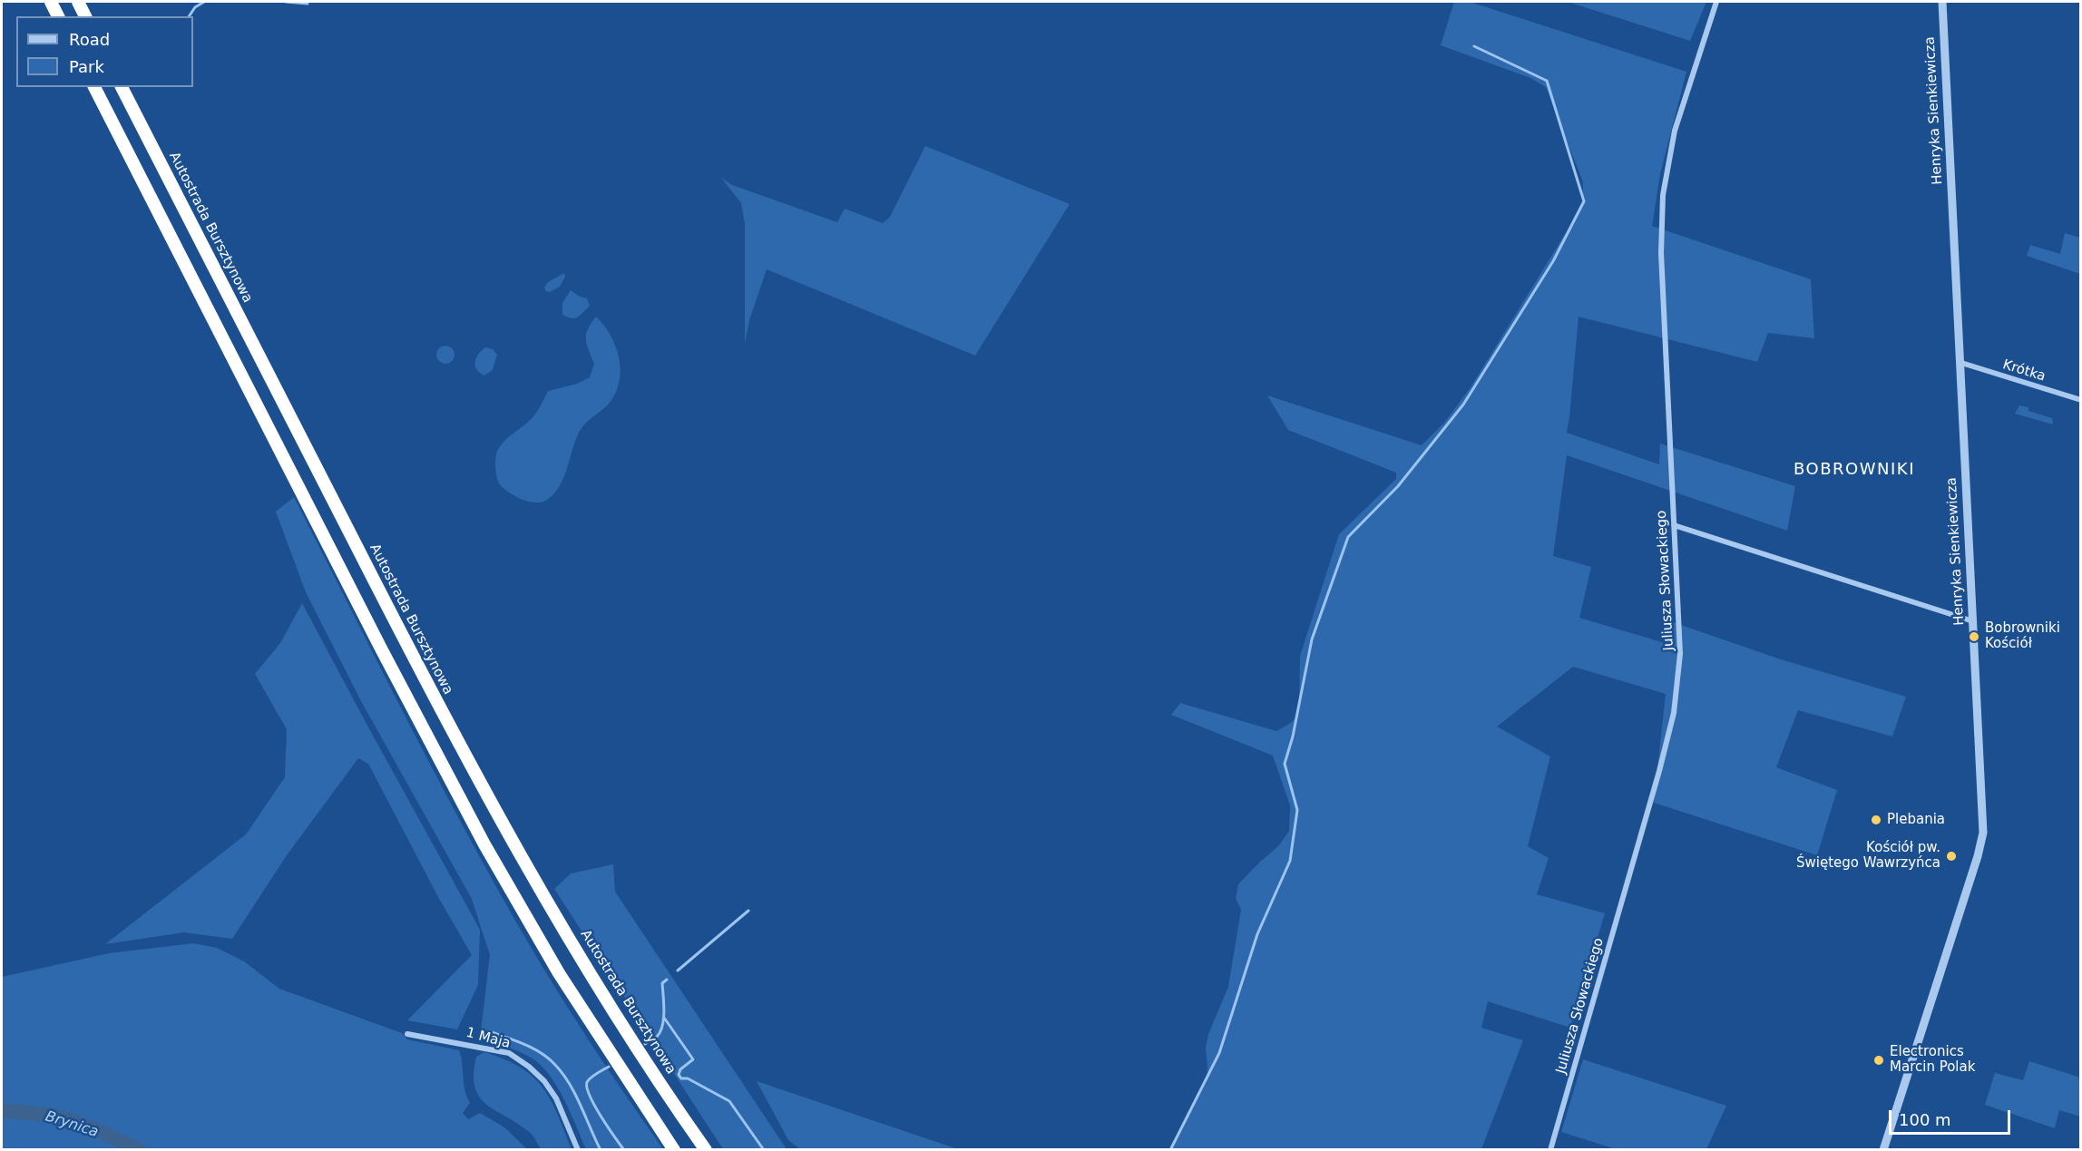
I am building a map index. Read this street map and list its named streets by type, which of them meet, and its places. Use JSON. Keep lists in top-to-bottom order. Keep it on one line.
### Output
{"streets":{"highway":["Autostrada Bursztynowa"],"street":["Henryka Sienkiewicza","Krótka","Juliusza Słowackiego","1 Maja"]},"crossings":[["Henryka Sienkiewicza","Krótka"]],"districts":["BOBROWNIKI"],"water":["Brynica"],"places":["Bobrowniki Kościół","Plebania","Kościół pw. Świętego Wawrzyńca","Electronics Marcin Polak"],"legend":["Road","Park"],"scale_bar":"100 m"}
